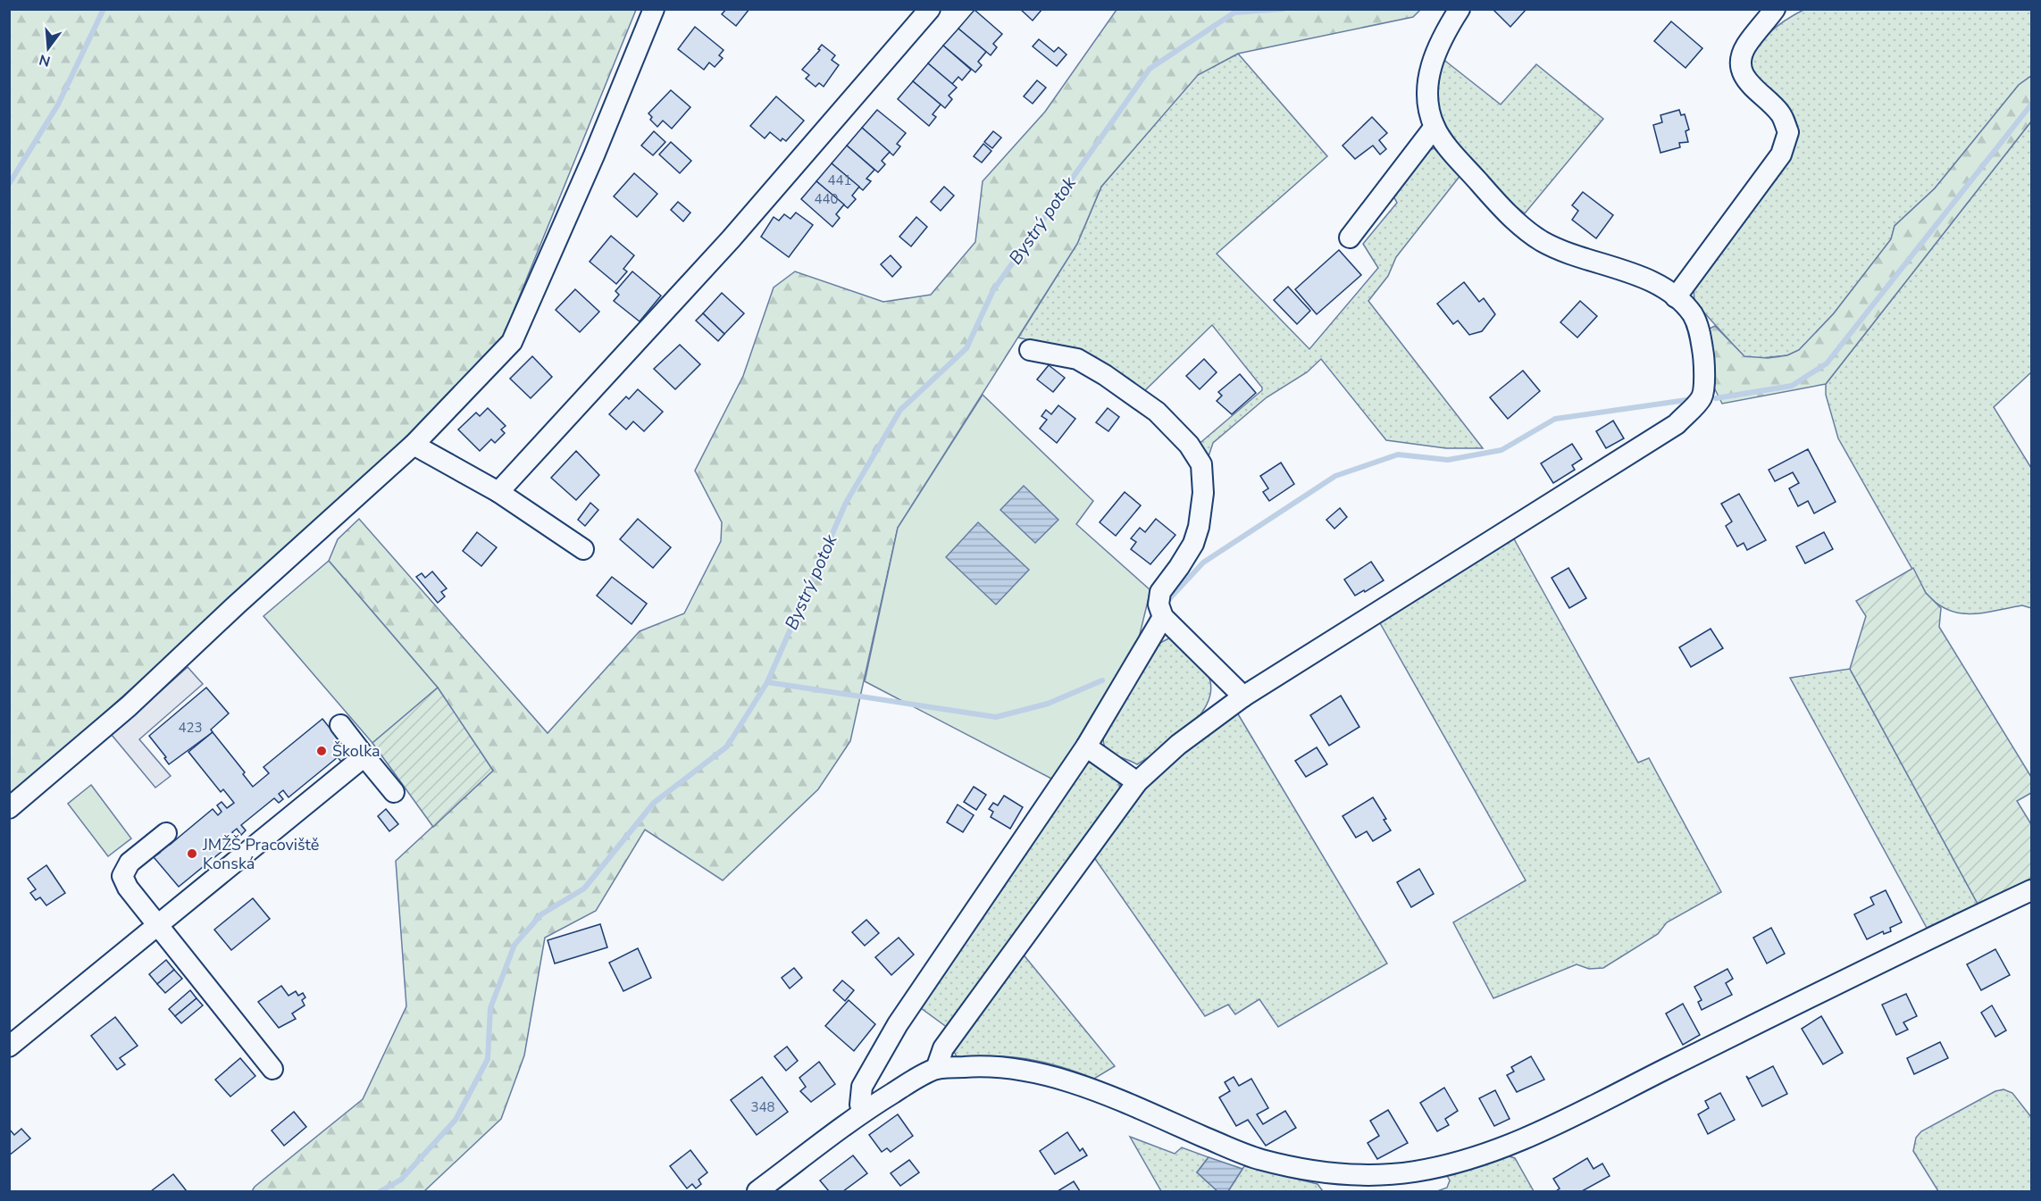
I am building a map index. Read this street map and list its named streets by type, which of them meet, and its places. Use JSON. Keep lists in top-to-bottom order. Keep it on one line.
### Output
{"water":["Bystrý potok"],"places":["Školka","JMŽŠ Pracoviště Konská"],"house_numbers":["441","440","423","348"],"north":"bottom"}
